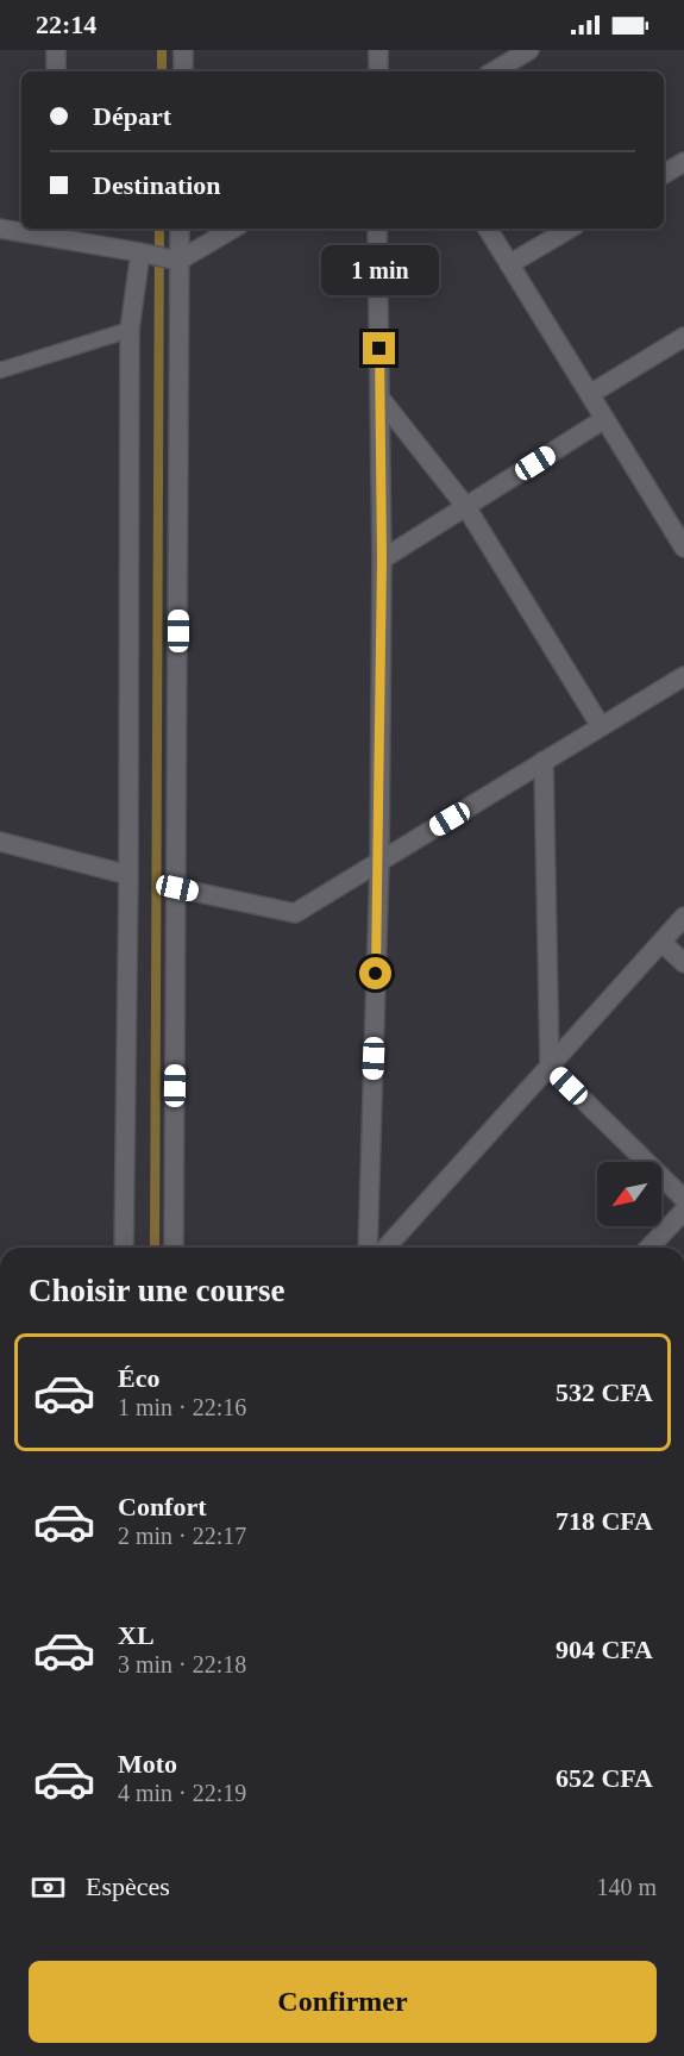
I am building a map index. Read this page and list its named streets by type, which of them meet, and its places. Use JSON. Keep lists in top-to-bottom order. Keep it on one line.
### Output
{"north":"bottom left","page":{"status":"22:14","banner":["Départ","Destination"],"bubble":"1 min","heading":"Choisir une course","list":[{"name":"Éco","note":"1 min · 22:16","value":"532 CFA"},{"name":"Confort","note":"2 min · 22:17","value":"718 CFA"},{"name":"XL","note":"3 min · 22:18","value":"904 CFA"},{"name":"Moto","note":"4 min · 22:19","value":"652 CFA"}],"pay":["Espèces","140 m"],"buttons":"Confirmer"}}
